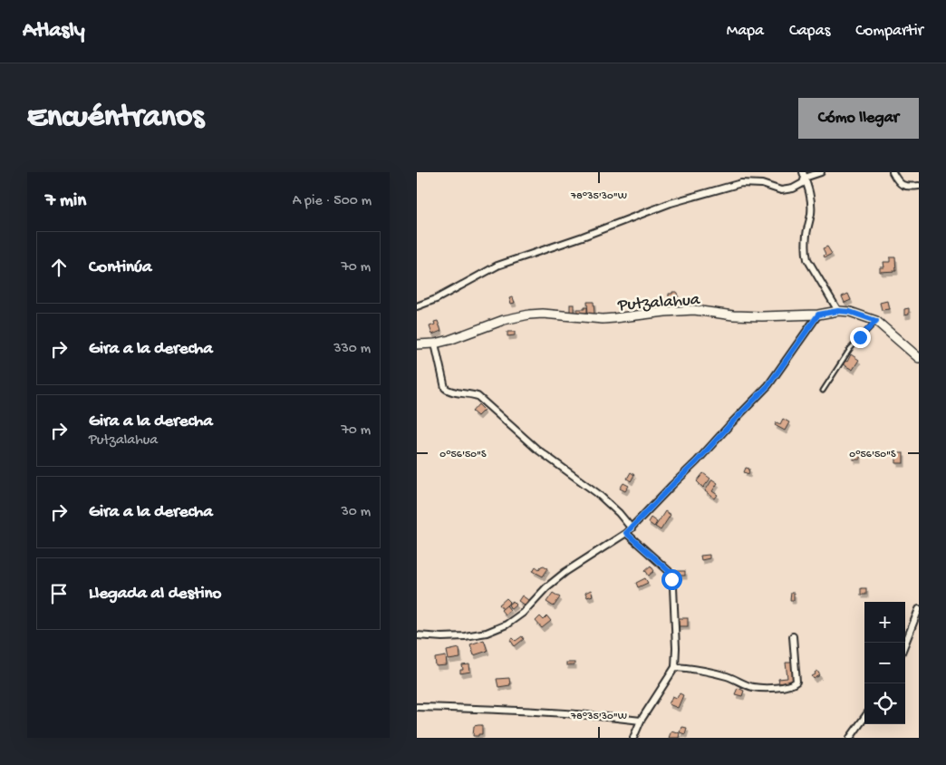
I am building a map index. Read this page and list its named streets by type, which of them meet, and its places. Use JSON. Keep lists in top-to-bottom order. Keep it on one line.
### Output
{"streets":{"street":["Putzalahua"]},"page":{"header":"Atlasly","nav":["Mapa","Capas","Compartir"],"buttons":"Cómo llegar","title":"Encuéntranos","heading":["7 min","A pie · 500 m"],"list":[["Continúa","70 m"],["Gira a la derecha","330 m"],["Gira a la derecha","Putzalahua","70 m"],["Gira a la derecha","30 m"],"Llegada al destino"],"map_buttons":["+","−"]},"coordinates":["78°35'30\"W","0°56'50\"S"]}
